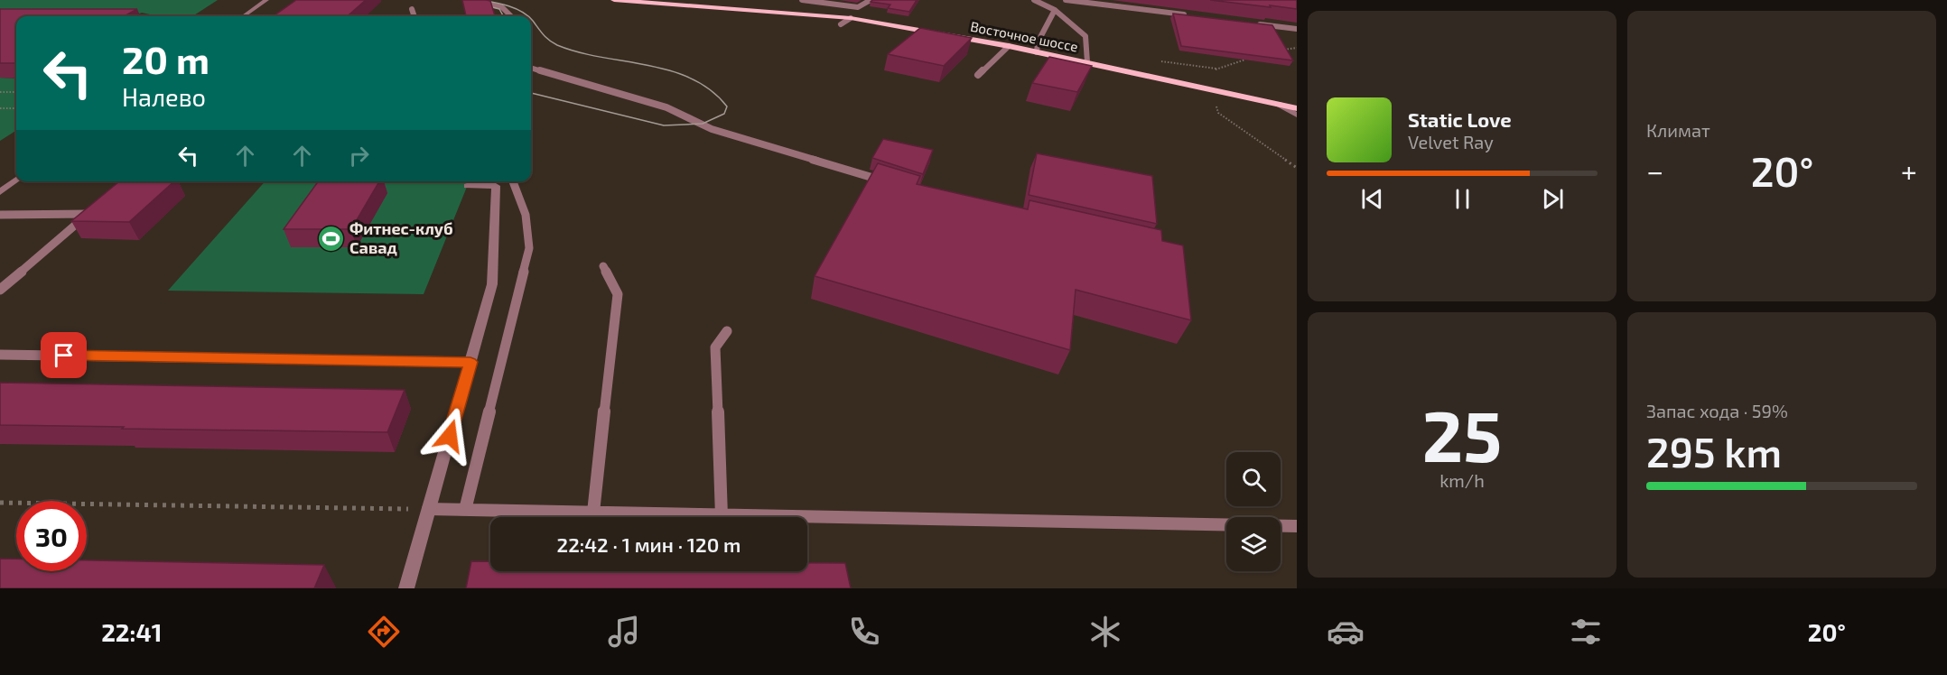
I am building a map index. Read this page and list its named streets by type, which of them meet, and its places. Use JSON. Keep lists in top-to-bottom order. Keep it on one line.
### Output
{"streets":{"main road":["Восточное шоссе"]},"places":{"sports":["Фитнес-клуб Савад"]},"page":{"tile":["Климат",["25","km/h"],["Запас хода · 59%","295 km"]],"turn":["20 m","Налево"],"song":["Static Love","Velvet Ray"],"heat":["−","20°","+"],"limit":"30","trip":"22:42 · 1 мин · 120 m","tabs":["22:41","20°"]}}
